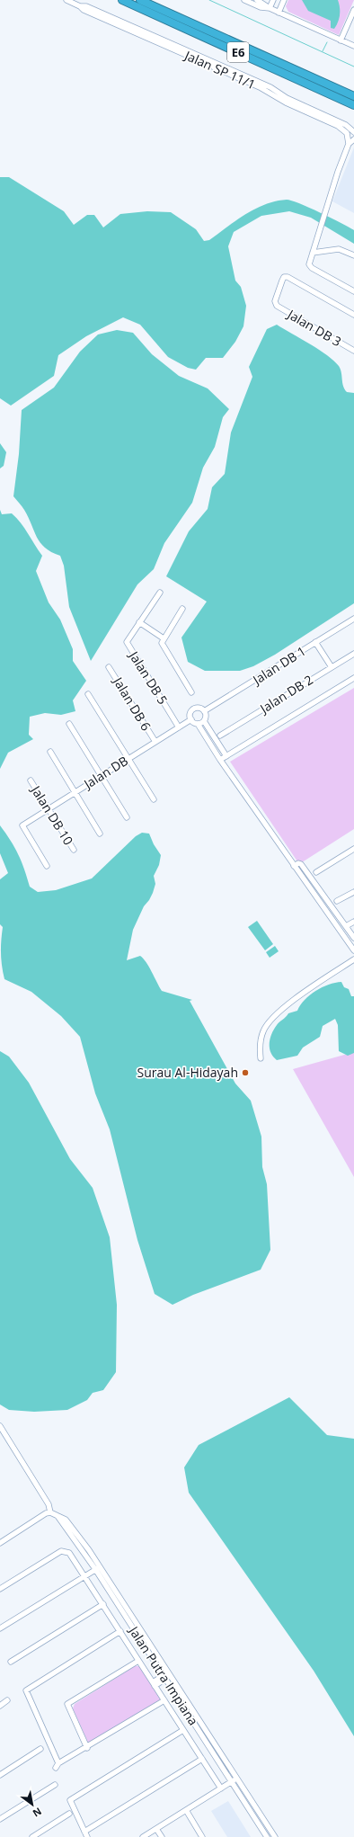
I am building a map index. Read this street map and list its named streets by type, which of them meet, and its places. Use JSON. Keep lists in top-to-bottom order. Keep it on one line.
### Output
{"streets":{"highway":["E6"],"street":["Jalan SP 11/1","Jalan DB 3","Jalan DB 1","Jalan DB 5","Jalan DB 2","Jalan DB 6","Jalan DB","Jalan DB 10","Jalan Putra Impiana"]},"crossings":[["Jalan DB 1","Jalan DB"],["Jalan DB 5","Jalan DB"],["Jalan DB 6","Jalan DB"],["Jalan DB","Jalan DB 10"]],"places":["Surau Al-Hidayah"],"north":"bottom right"}
